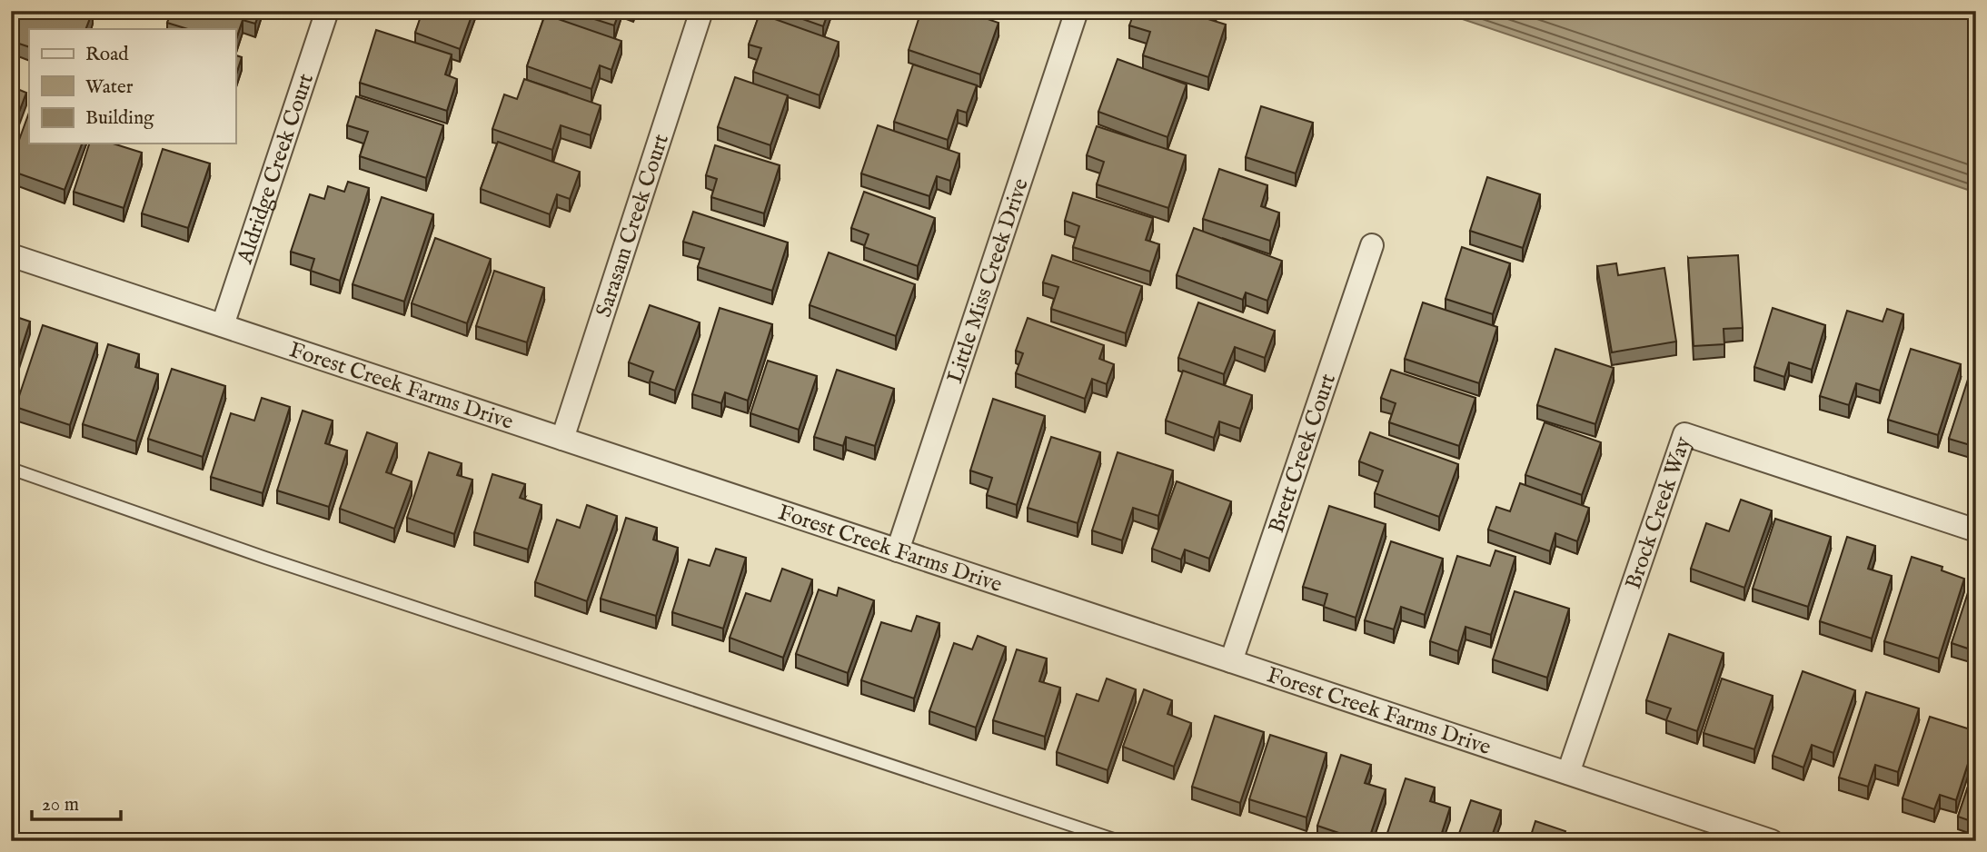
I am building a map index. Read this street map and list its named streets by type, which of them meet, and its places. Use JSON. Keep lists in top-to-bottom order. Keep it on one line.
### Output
{"streets":{"street":["Aldridge Creek Court","Sarasam Creek Court","Little Miss Creek Drive","Forest Creek Farms Drive","Brett Creek Court","Brock Creek Way"]},"crossings":[["Aldridge Creek Court","Forest Creek Farms Drive"],["Sarasam Creek Court","Forest Creek Farms Drive"],["Little Miss Creek Drive","Forest Creek Farms Drive"],["Forest Creek Farms Drive","Brett Creek Court"],["Forest Creek Farms Drive","Brock Creek Way"]],"legend":["Road","Water","Building"],"scale_bar":"20 m"}
